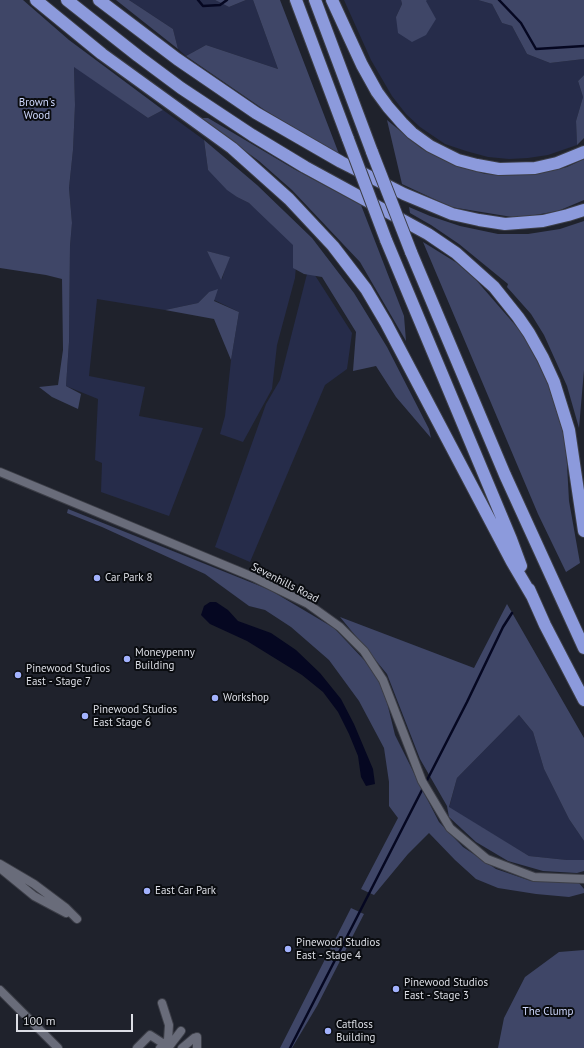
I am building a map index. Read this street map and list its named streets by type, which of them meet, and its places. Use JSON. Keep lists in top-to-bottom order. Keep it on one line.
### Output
{"streets":{"street":["Sevenhills Road"]},"parks":["Brown's Wood","The Clump"],"places":["Car Park 8","Moneypenny Building","Pinewood Studios East - Stage 7","Workshop","Pinewood Studios East Stage 6","East Car Park","Pinewood Studios East - Stage 4","Pinewood Studios East - Stage 3","Catfloss Building"],"scale_bar":"100 m"}
